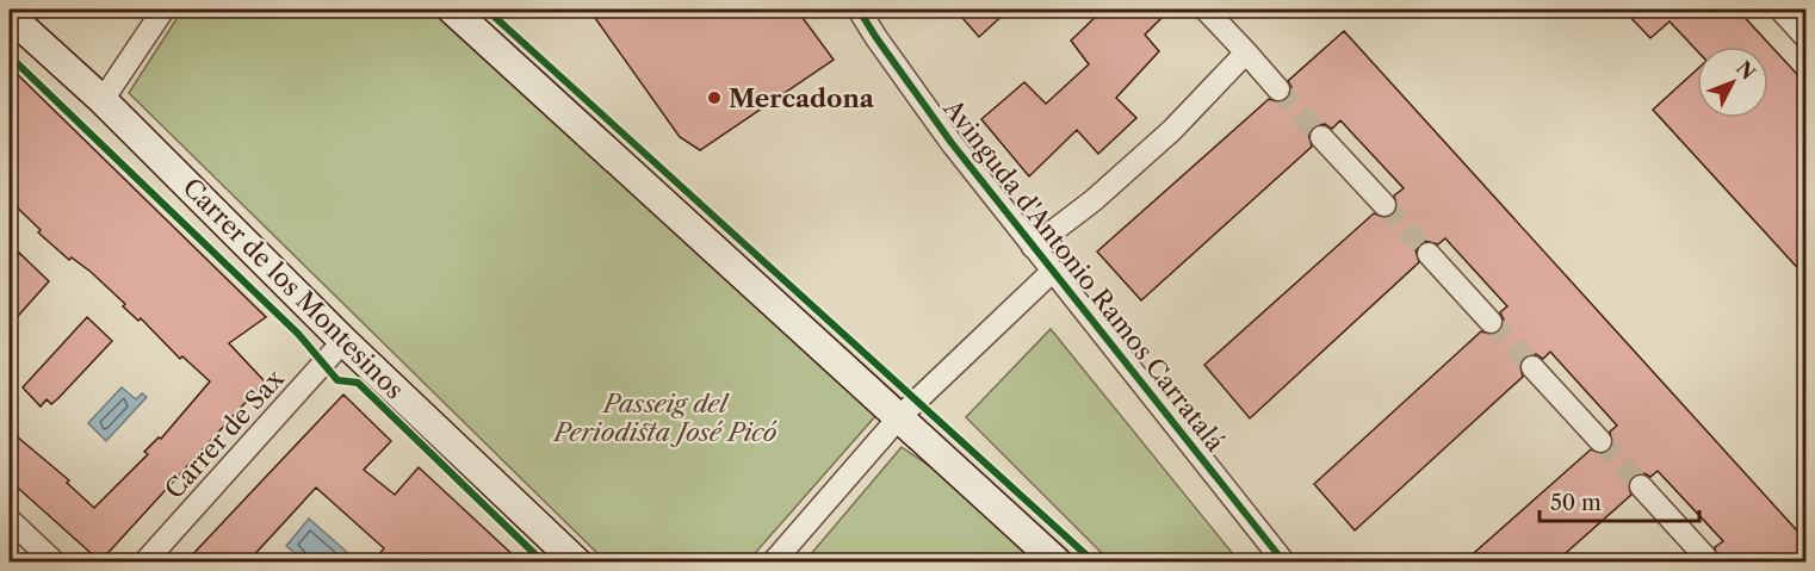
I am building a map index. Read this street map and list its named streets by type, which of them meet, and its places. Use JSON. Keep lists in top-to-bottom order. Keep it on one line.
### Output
{"streets":{"main road":["Carrer de los Montesinos"],"street":["Avinguda d'Antonio Ramos Carratalá","Carrer de Sax"]},"crossings":[["Carrer de los Montesinos","Carrer de Sax"]],"parks":["Passeig del Periodista José Picó"],"places":["Mercadona"],"scale_bar":"50 m","north":"top right"}
